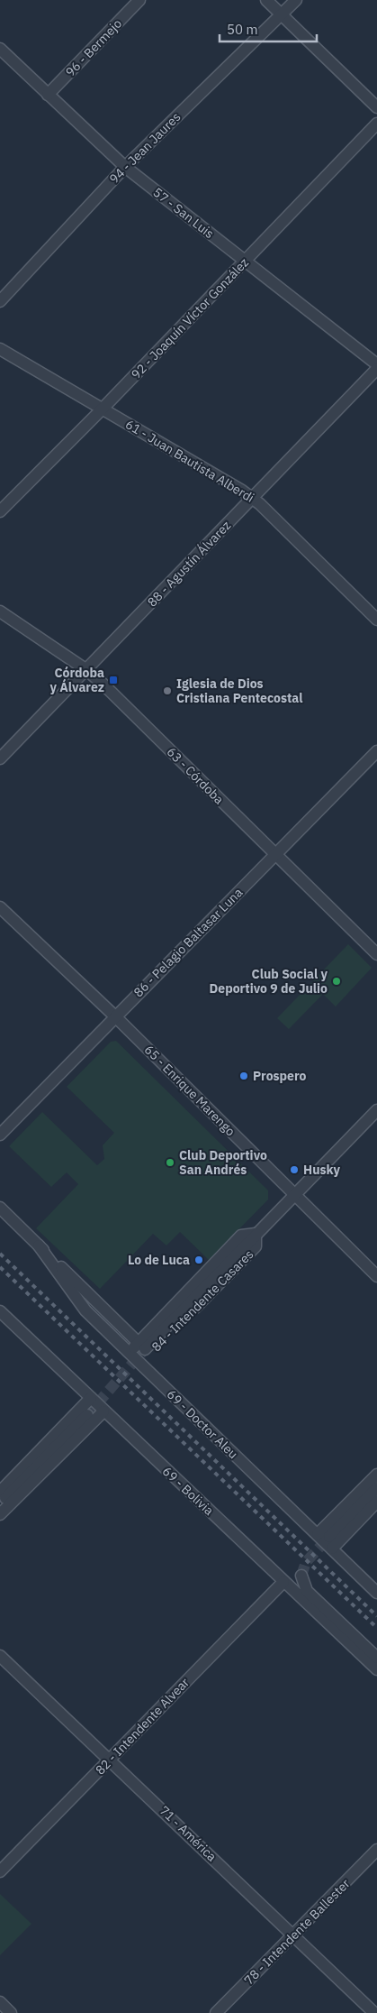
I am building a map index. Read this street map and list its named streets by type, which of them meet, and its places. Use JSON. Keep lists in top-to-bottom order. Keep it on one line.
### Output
{"streets":{"street":["96 - Bermejo","94 - Jean Jaures","57 - San Luis","92 - Joaquín Víctor González","61 - Juan Bautista Alberdi","88 - Agustín Álvarez","63 - Córdoba","86 - Pelagio Baltasar Luna","65 - Enrique Marengo","84 - Intendente Casares","69 - Doctor Aleu","69 - Bolivia","82 - Intendente Alvear","71 - América","78 - Intendente Ballester"]},"crossings":[["96 - Bermejo","57 - San Luis"],["94 - Jean Jaures","57 - San Luis"],["57 - San Luis","92 - Joaquín Víctor González"],["92 - Joaquín Víctor González","61 - Juan Bautista Alberdi"],["61 - Juan Bautista Alberdi","88 - Agustín Álvarez"],["88 - Agustín Álvarez","63 - Córdoba"],["63 - Córdoba","86 - Pelagio Baltasar Luna"],["86 - Pelagio Baltasar Luna","65 - Enrique Marengo"],["65 - Enrique Marengo","84 - Intendente Casares"],["84 - Intendente Casares","69 - Doctor Aleu"],["69 - Bolivia","82 - Intendente Alvear"],["82 - Intendente Alvear","71 - América"],["71 - América","78 - Intendente Ballester"]],"places":{"transit":["Córdoba y Álvarez"],"other":["Iglesia de Dios Cristiana Pentecostal","Club Social y Deportivo 9 de Julio","Prospero","Club Deportivo San Andrés","Husky","Lo de Luca"]},"scale_bar":"50 m"}
